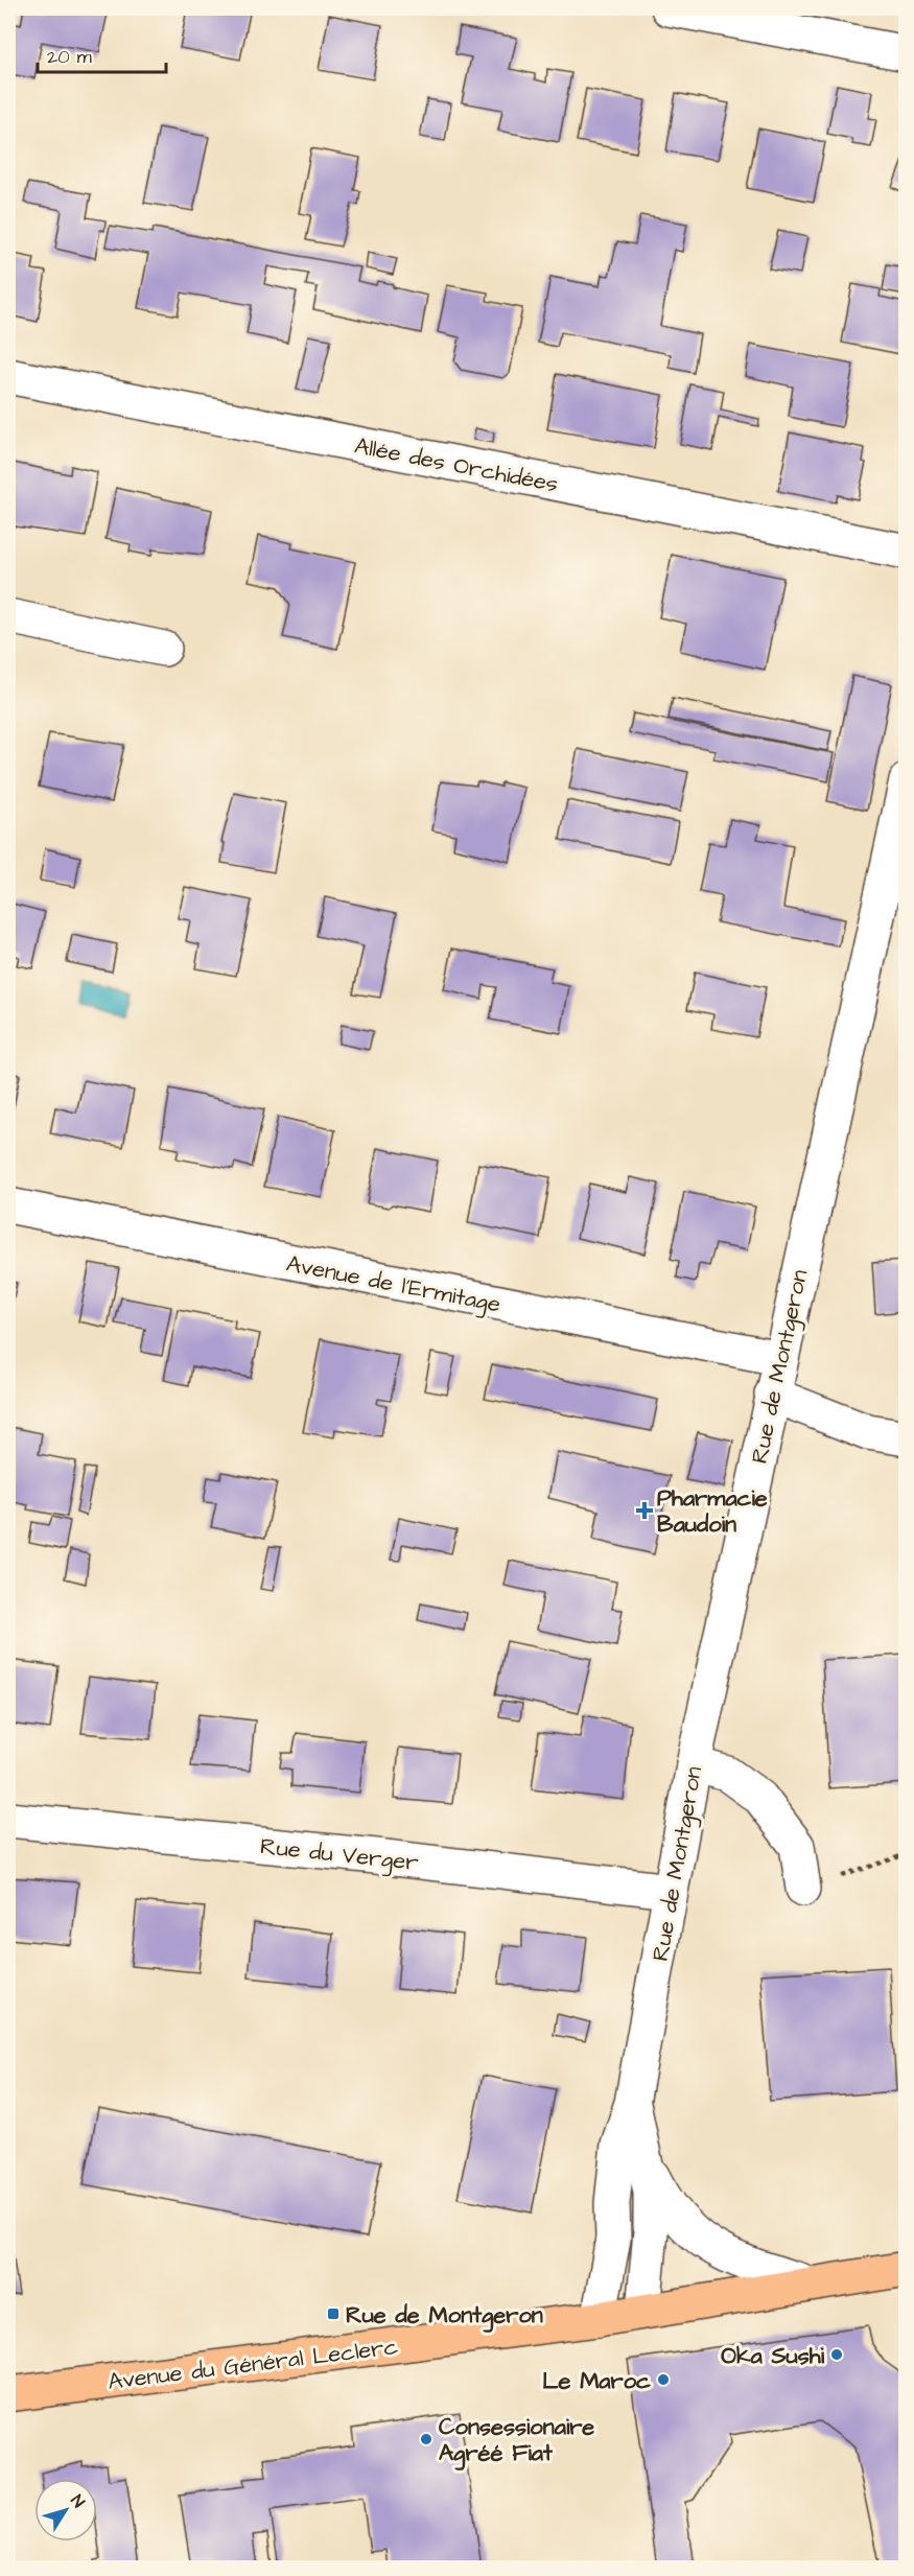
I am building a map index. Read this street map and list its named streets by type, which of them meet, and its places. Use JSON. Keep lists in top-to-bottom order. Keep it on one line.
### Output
{"streets":{"main road":["Avenue du Général Leclerc"],"street":["Allée des Orchidées","Avenue de l'Ermitage","Rue de Montgeron","Rue du Verger"]},"crossings":[["Avenue de l'Ermitage","Rue de Montgeron"],["Rue de Montgeron","Rue du Verger"],["Rue de Montgeron","Avenue du Général Leclerc"]],"places":{"health":["Pharmacie Baudoin"],"transit":["Rue de Montgeron"],"other":["Oka Sushi","Le Maroc","Consessionaire Agréé Fiat"]},"scale_bar":"20 m","north":"top right"}
